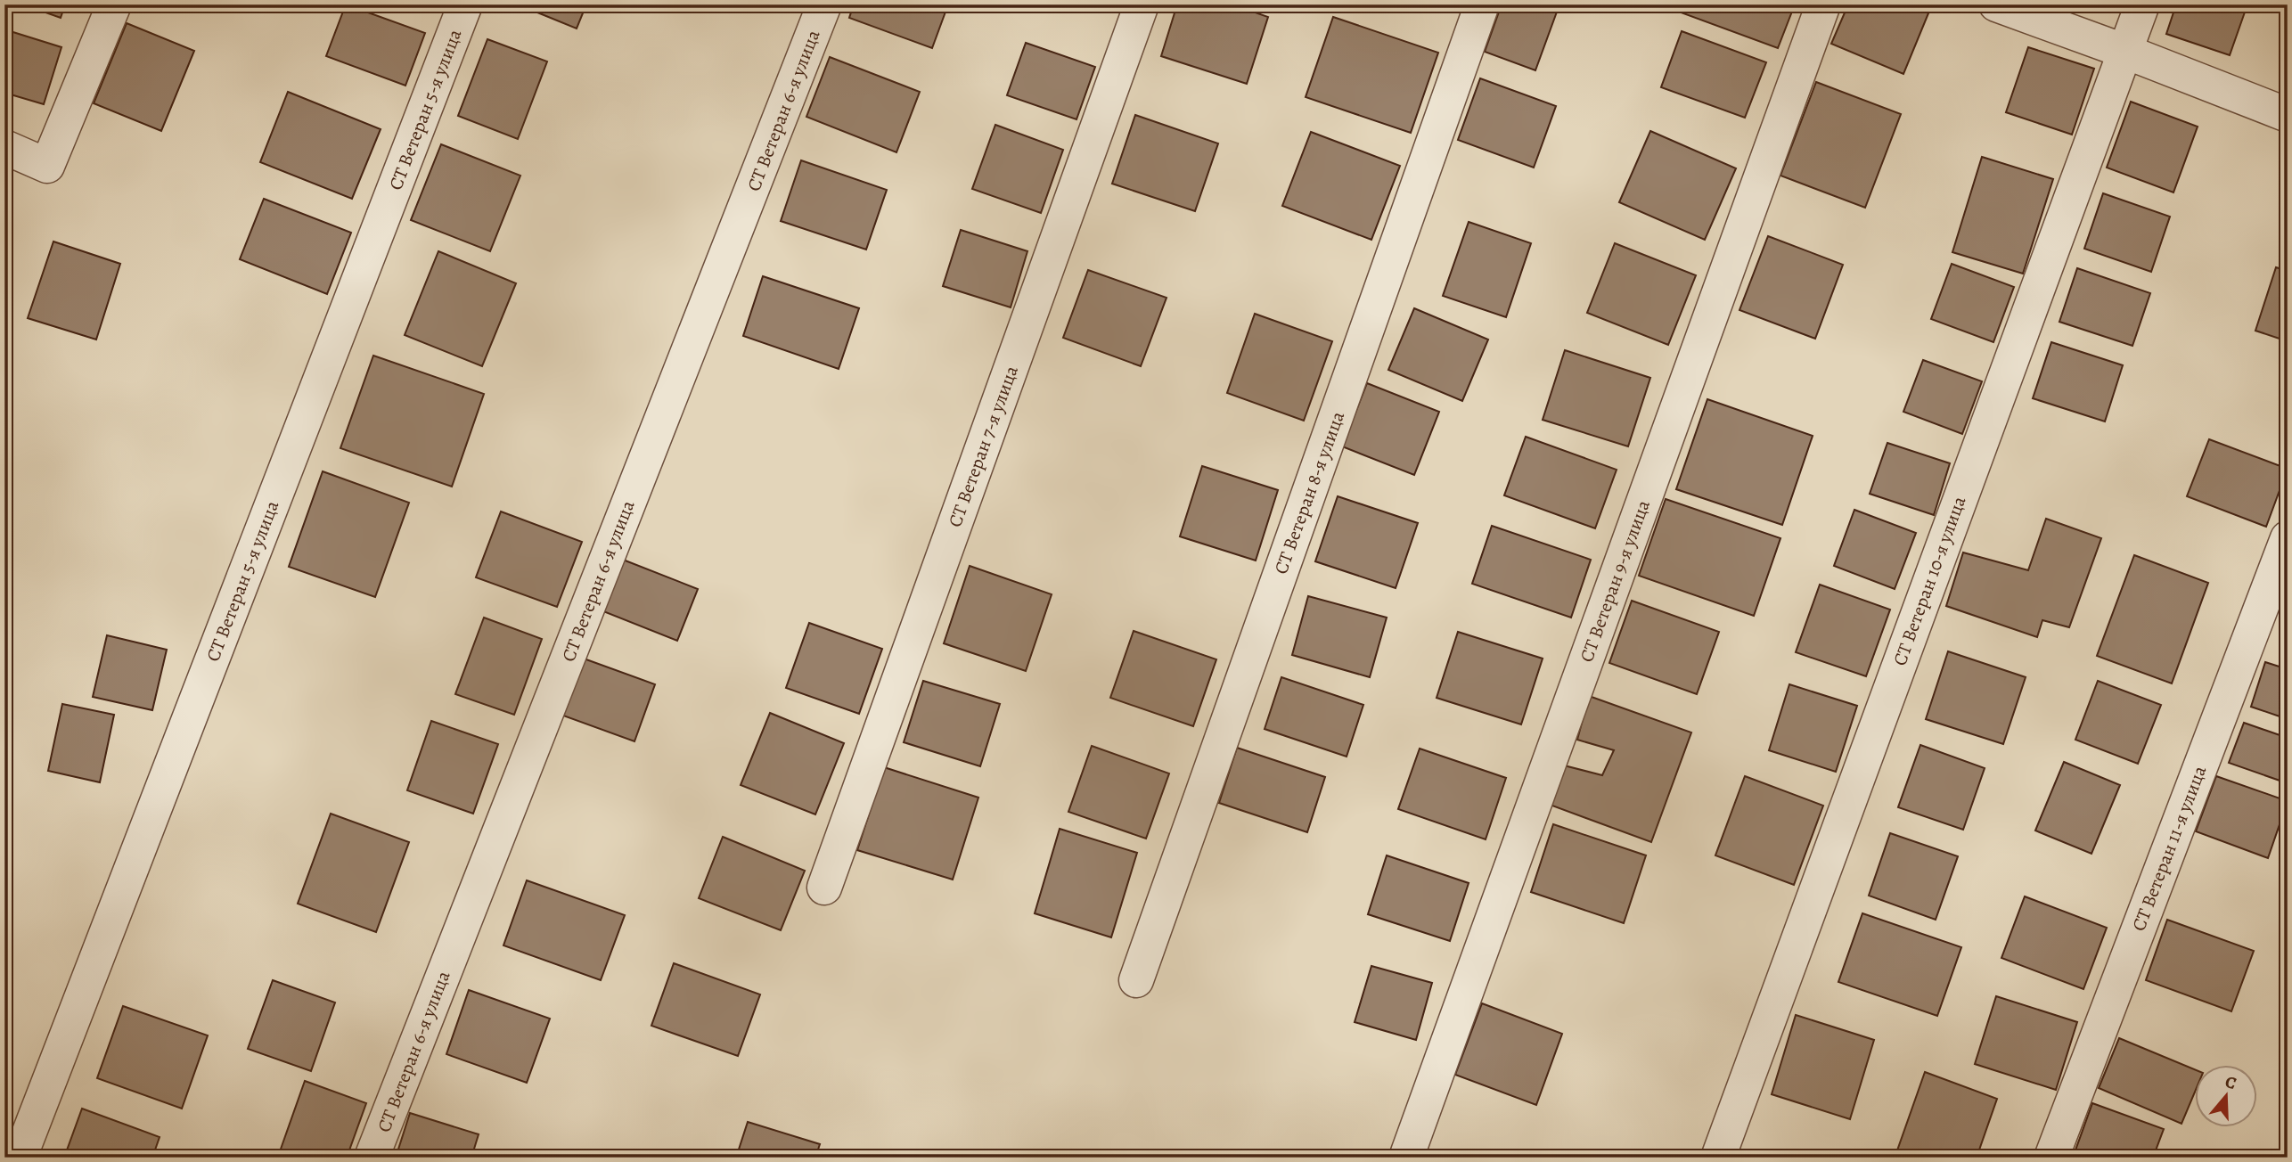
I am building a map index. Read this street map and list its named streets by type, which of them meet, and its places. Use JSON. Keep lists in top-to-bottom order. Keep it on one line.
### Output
{"streets":{"street":["СТ Ветеран 5-я улица","СТ Ветеран 6-я улица","СТ Ветеран 7-я улица","СТ Ветеран 8-я улица","СТ Ветеран 9-я улица","СТ Ветеран 10-я улица","СТ Ветеран 11-я улица"]},"north":"top"}
